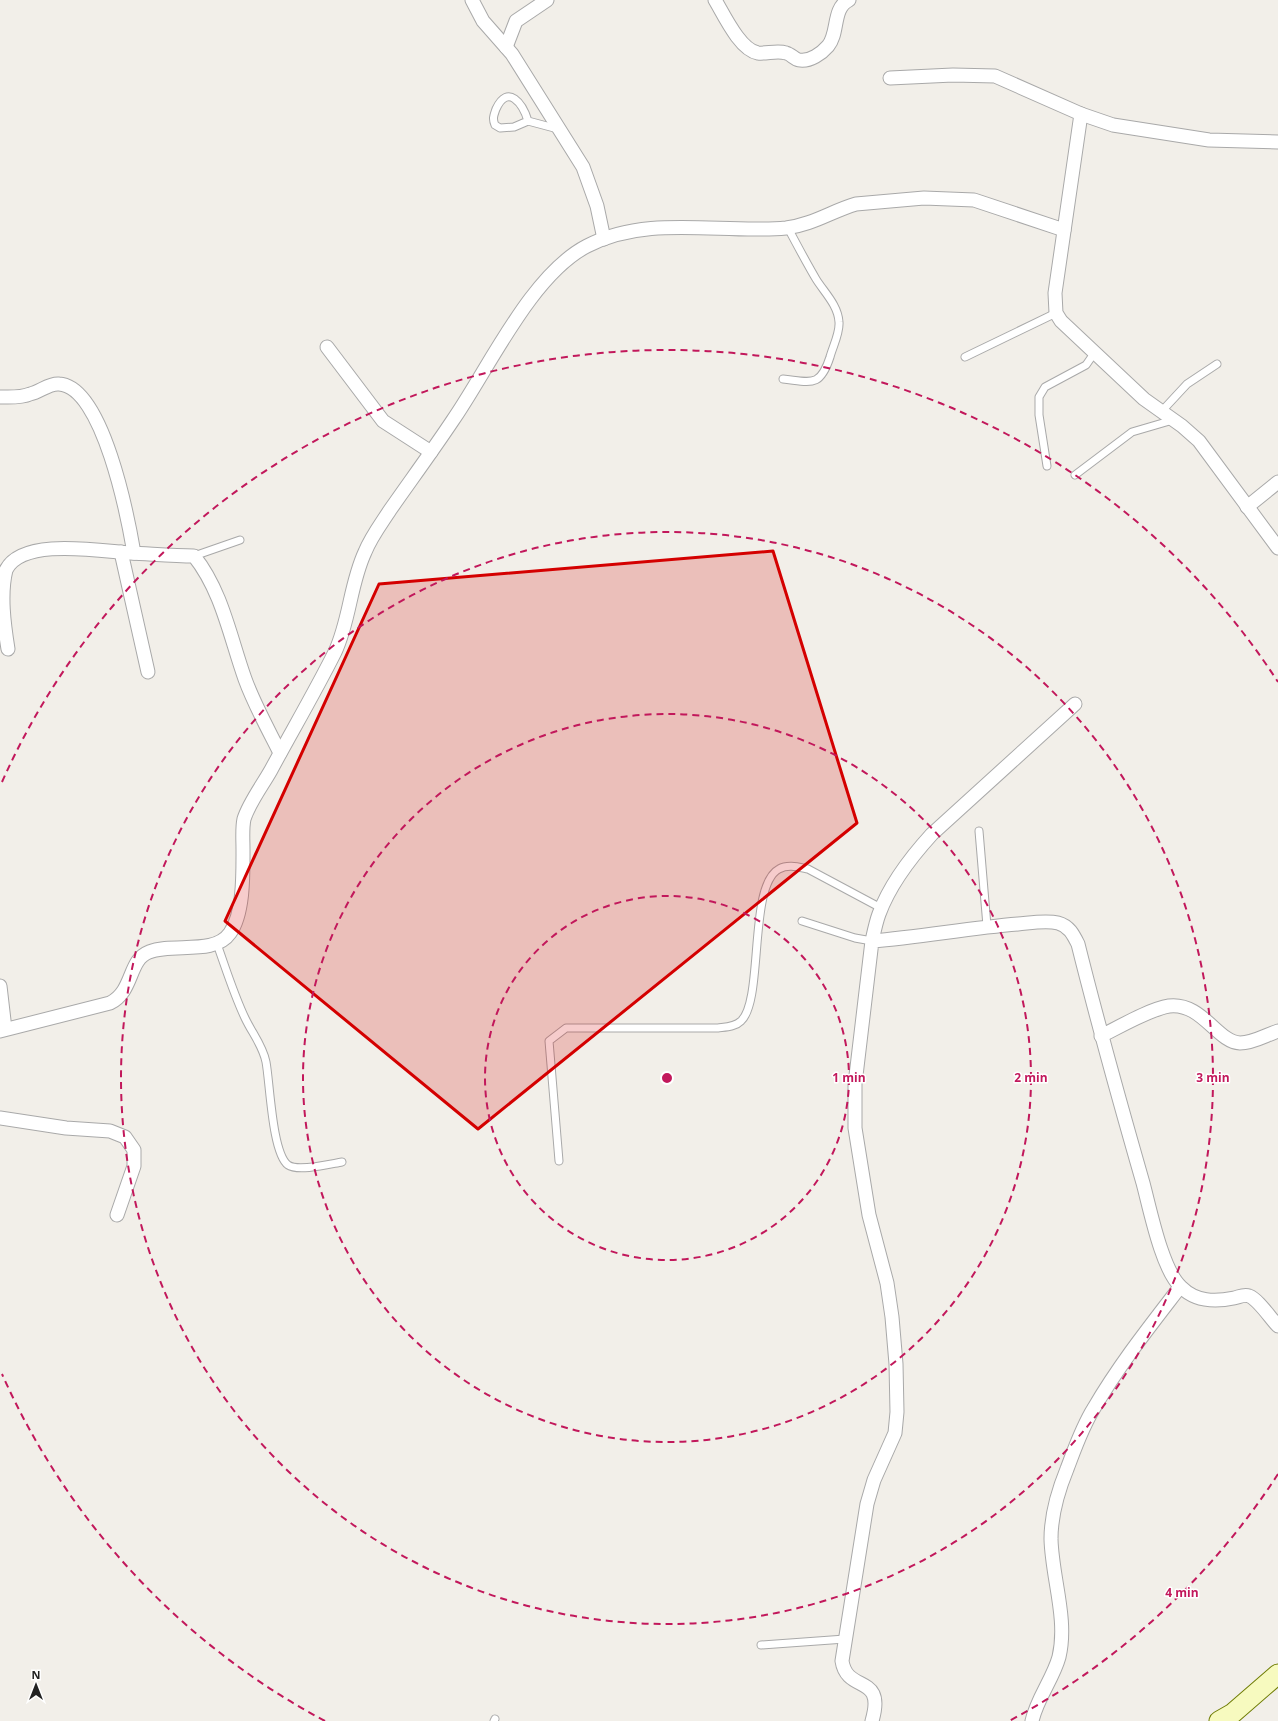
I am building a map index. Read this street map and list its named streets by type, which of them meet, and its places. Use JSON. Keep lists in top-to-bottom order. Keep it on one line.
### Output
{"north":"top","rings":["1 min","2 min","3 min","4 min"]}
